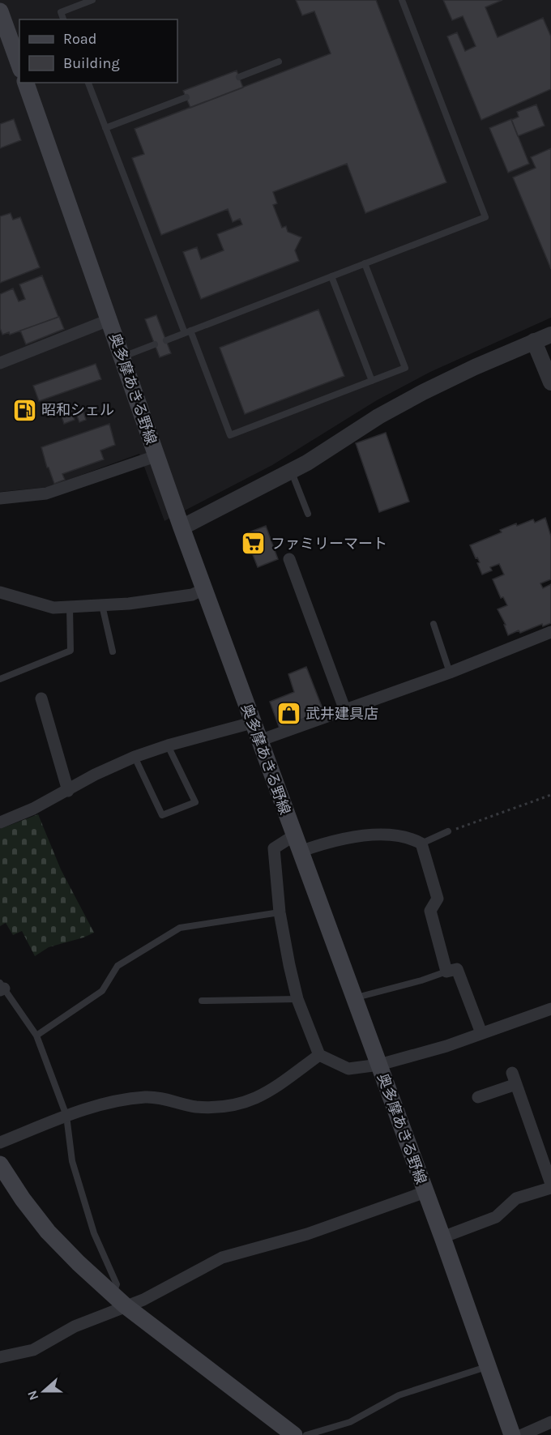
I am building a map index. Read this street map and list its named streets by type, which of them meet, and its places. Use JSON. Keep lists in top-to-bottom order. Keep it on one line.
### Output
{"streets":{"main road":["奥多摩あきる野線"]},"places":{"fuel station":["昭和シェル"],"supermarket":["ファミリーマート"],"shop":["武井建具店"]},"legend":["Road","Building"],"north":"left"}
